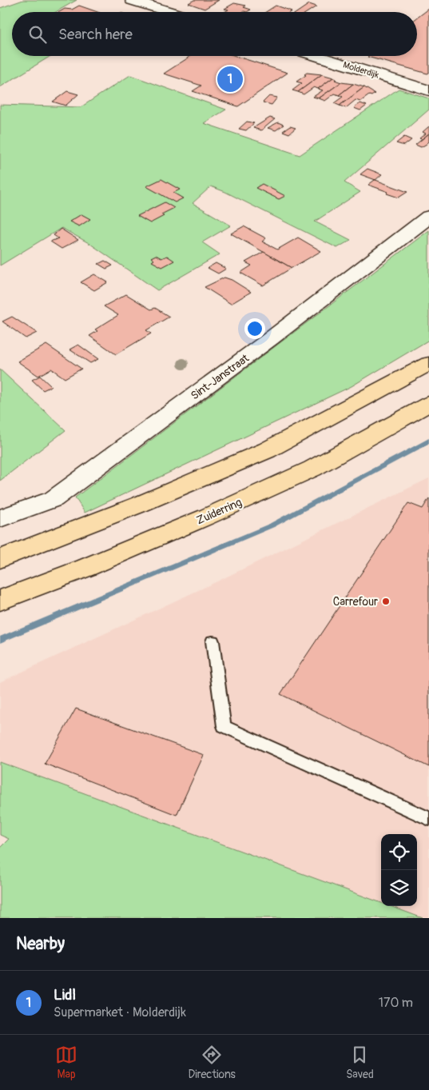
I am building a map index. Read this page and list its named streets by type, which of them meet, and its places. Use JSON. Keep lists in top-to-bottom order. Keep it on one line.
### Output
{"streets":{"highway":["Zuiderring"],"street":["Molderdijk","Sint-Janstraat"]},"places":["Carrefour"],"page":{"search":"Search here","pins":"1","heading":"Nearby","list":[{"mark":"1","name":"Lidl","note":"Supermarket · Molderdijk","value":"170 m"}],"nav":["Map","Directions","Saved"]}}
